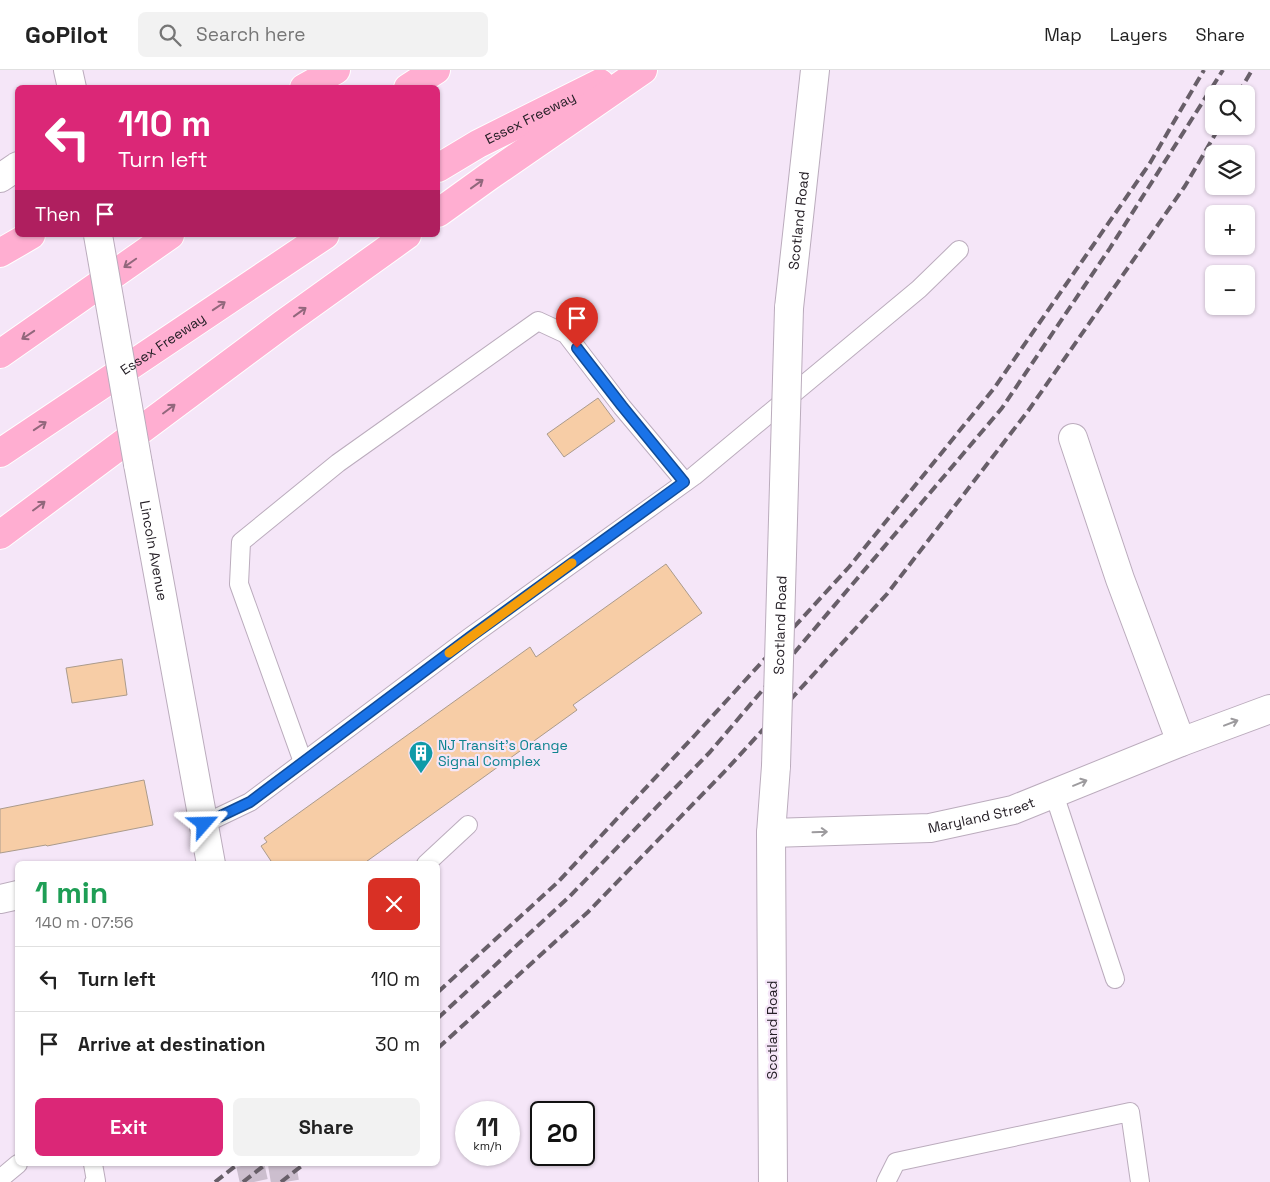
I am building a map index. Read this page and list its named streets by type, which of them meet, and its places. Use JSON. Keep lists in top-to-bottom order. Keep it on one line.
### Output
{"streets":{"highway":["Essex Freeway"],"street":["Scotland Road","Lincoln Avenue","Maryland Street"]},"crossings":[["Scotland Road","Maryland Street"]],"one_way":["Maryland Street"],"places":{"building":["NJ Transit's Orange Signal Complex"]},"page":{"header":"GoPilot","search":"Search here","nav":["Map","Layers","Share"],"map_buttons":["+","−"],"turn":["110 m","Turn left"],"then":"Then","heading":["1 min","140 m · 07:56"],"list":[{"name":"Turn left","value":"110 m"},{"name":"Arrive at destination","value":"30 m"}],"buttons":["Exit","Share"],"speed":"11 km/h","limit":"20"}}
